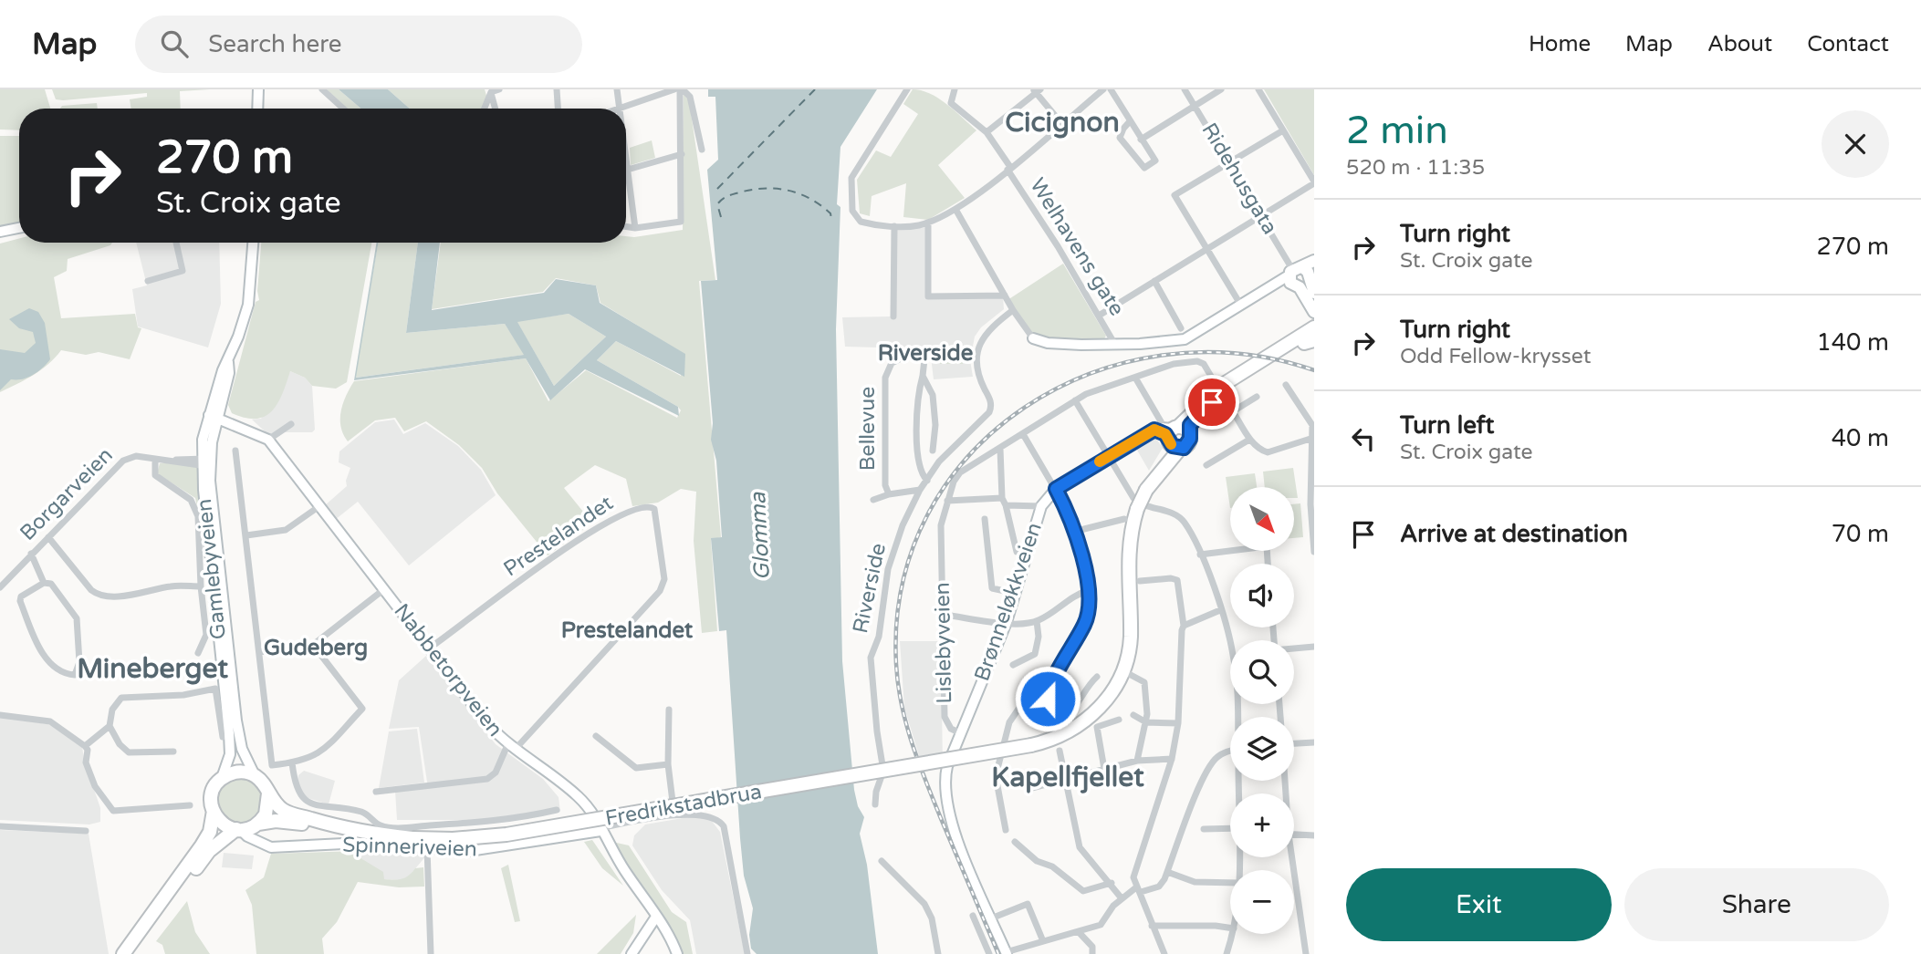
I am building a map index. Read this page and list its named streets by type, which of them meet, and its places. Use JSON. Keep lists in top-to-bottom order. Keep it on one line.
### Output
{"streets":{"highway":["Fredrikstadbrua"],"main road":["Ridehusgata"],"street":["Welhavens gate","Bellevue","Borgarveien","Prestelandet","Gamlebyveien","Riverside","Brønneløkkveien","Lislebyveien","Nabbetorpveien","Spinneriveien"]},"crossings":[["Borgarveien","Gamlebyveien"],["Prestelandet","Nabbetorpveien"],["Gamlebyveien","Nabbetorpveien"],["Gamlebyveien","Spinneriveien"],["Brønneløkkveien","Lislebyveien"],["Brønneløkkveien","Fredrikstadbrua"],["Nabbetorpveien","Spinneriveien"]],"districts":["Cicignon","Riverside","Prestelandet","Gudeberg","Mineberget","Kapellfjellet"],"water":["Glomma"],"north":"bottom right","page":{"header":"Map","search":"Search here","nav":["Home","Map","About","Contact"],"heading":["2 min","520 m · 11:35"],"turn":["270 m","St. Croix gate"],"list":[{"name":"Turn right","note":"St. Croix gate","value":"270 m"},{"name":"Turn right","note":"Odd Fellow-krysset","value":"140 m"},{"name":"Turn left","note":"St. Croix gate","value":"40 m"},{"name":"Arrive at destination","value":"70 m"}],"map_buttons":["+","−"],"buttons":["Exit","Share"]}}
